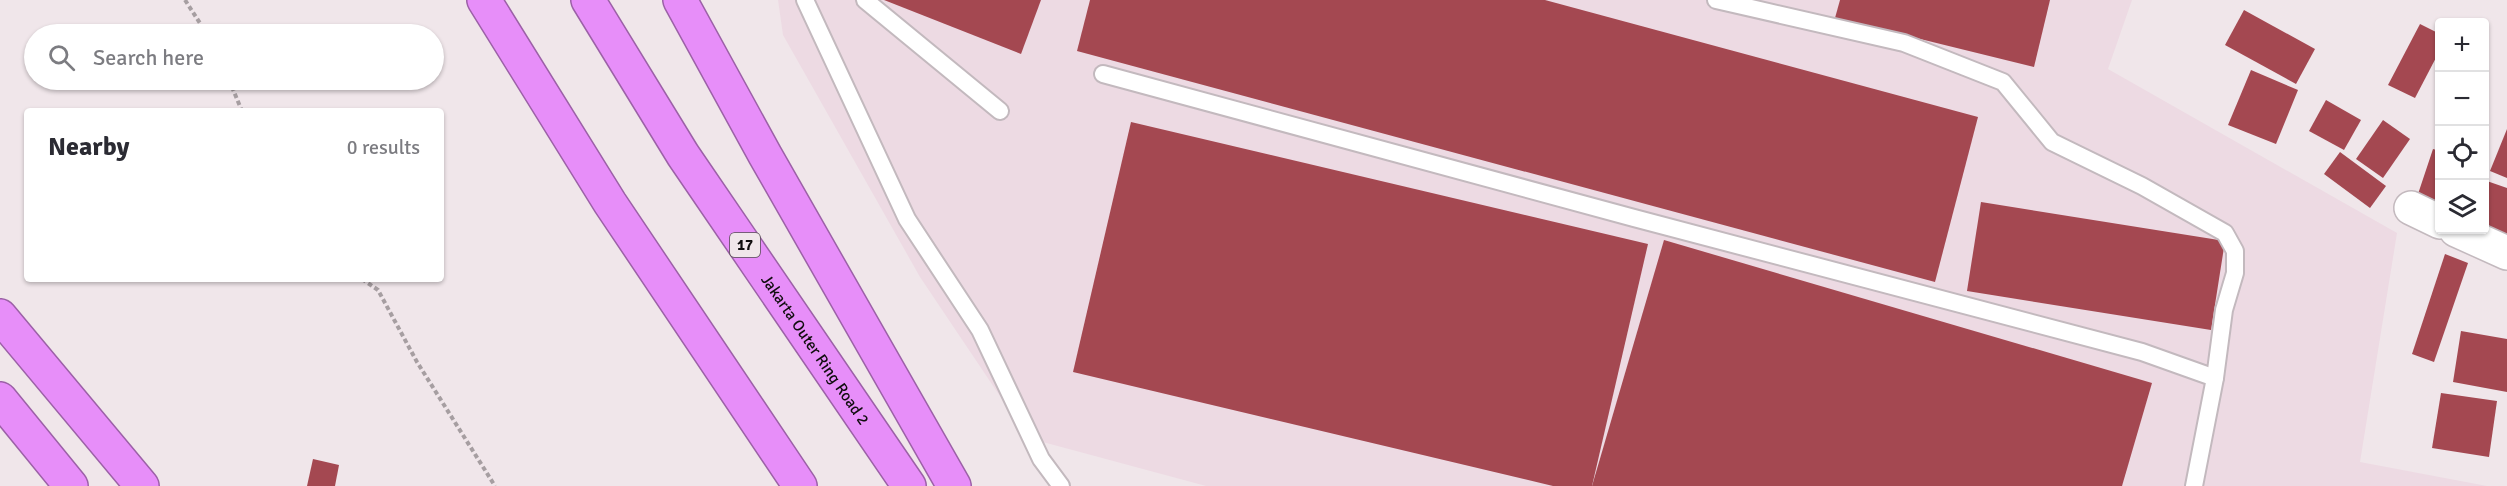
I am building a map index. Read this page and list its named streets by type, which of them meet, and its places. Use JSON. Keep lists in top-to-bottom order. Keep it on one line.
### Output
{"streets":{"highway":["17","Jakarta Outer Ring Road 2"]},"page":{"map_buttons":["+","−"],"search":"Search here","heading":["Nearby","0 results"]}}
